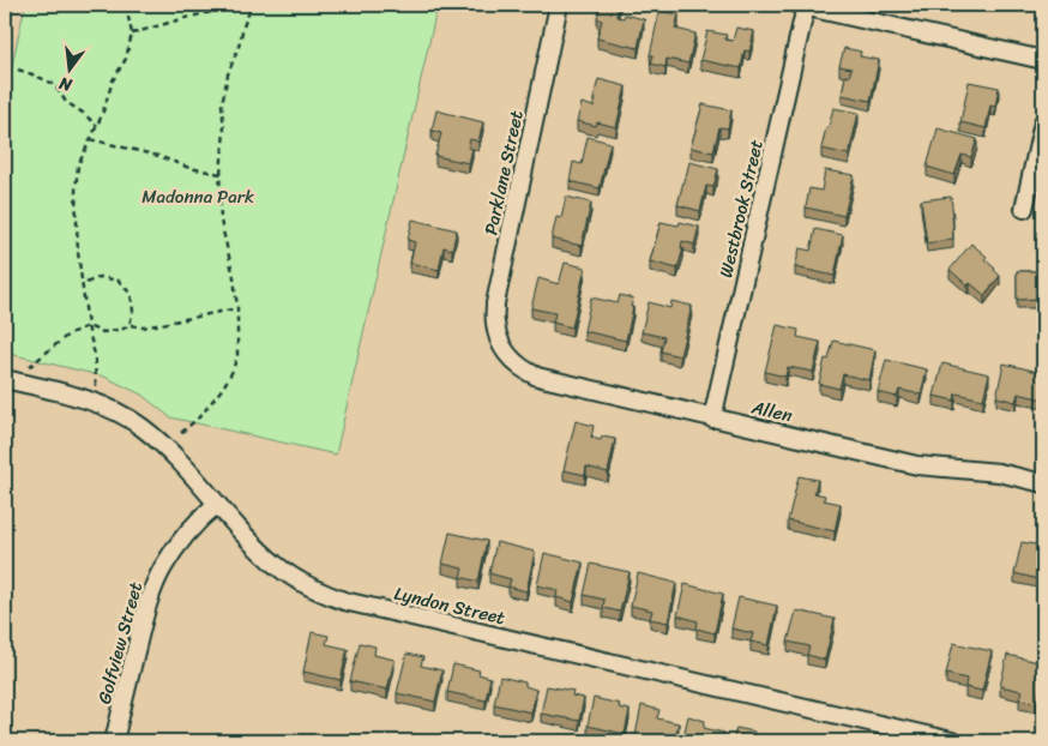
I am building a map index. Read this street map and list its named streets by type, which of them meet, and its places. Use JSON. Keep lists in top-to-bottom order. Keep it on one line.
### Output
{"streets":{"street":["Parklane Street","Westbrook Street","Allen","Lyndon Street","Golfview Street"]},"crossings":[["Parklane Street","Allen"],["Westbrook Street","Allen"],["Lyndon Street","Golfview Street"]],"parks":["Madonna Park"],"north":"bottom"}
